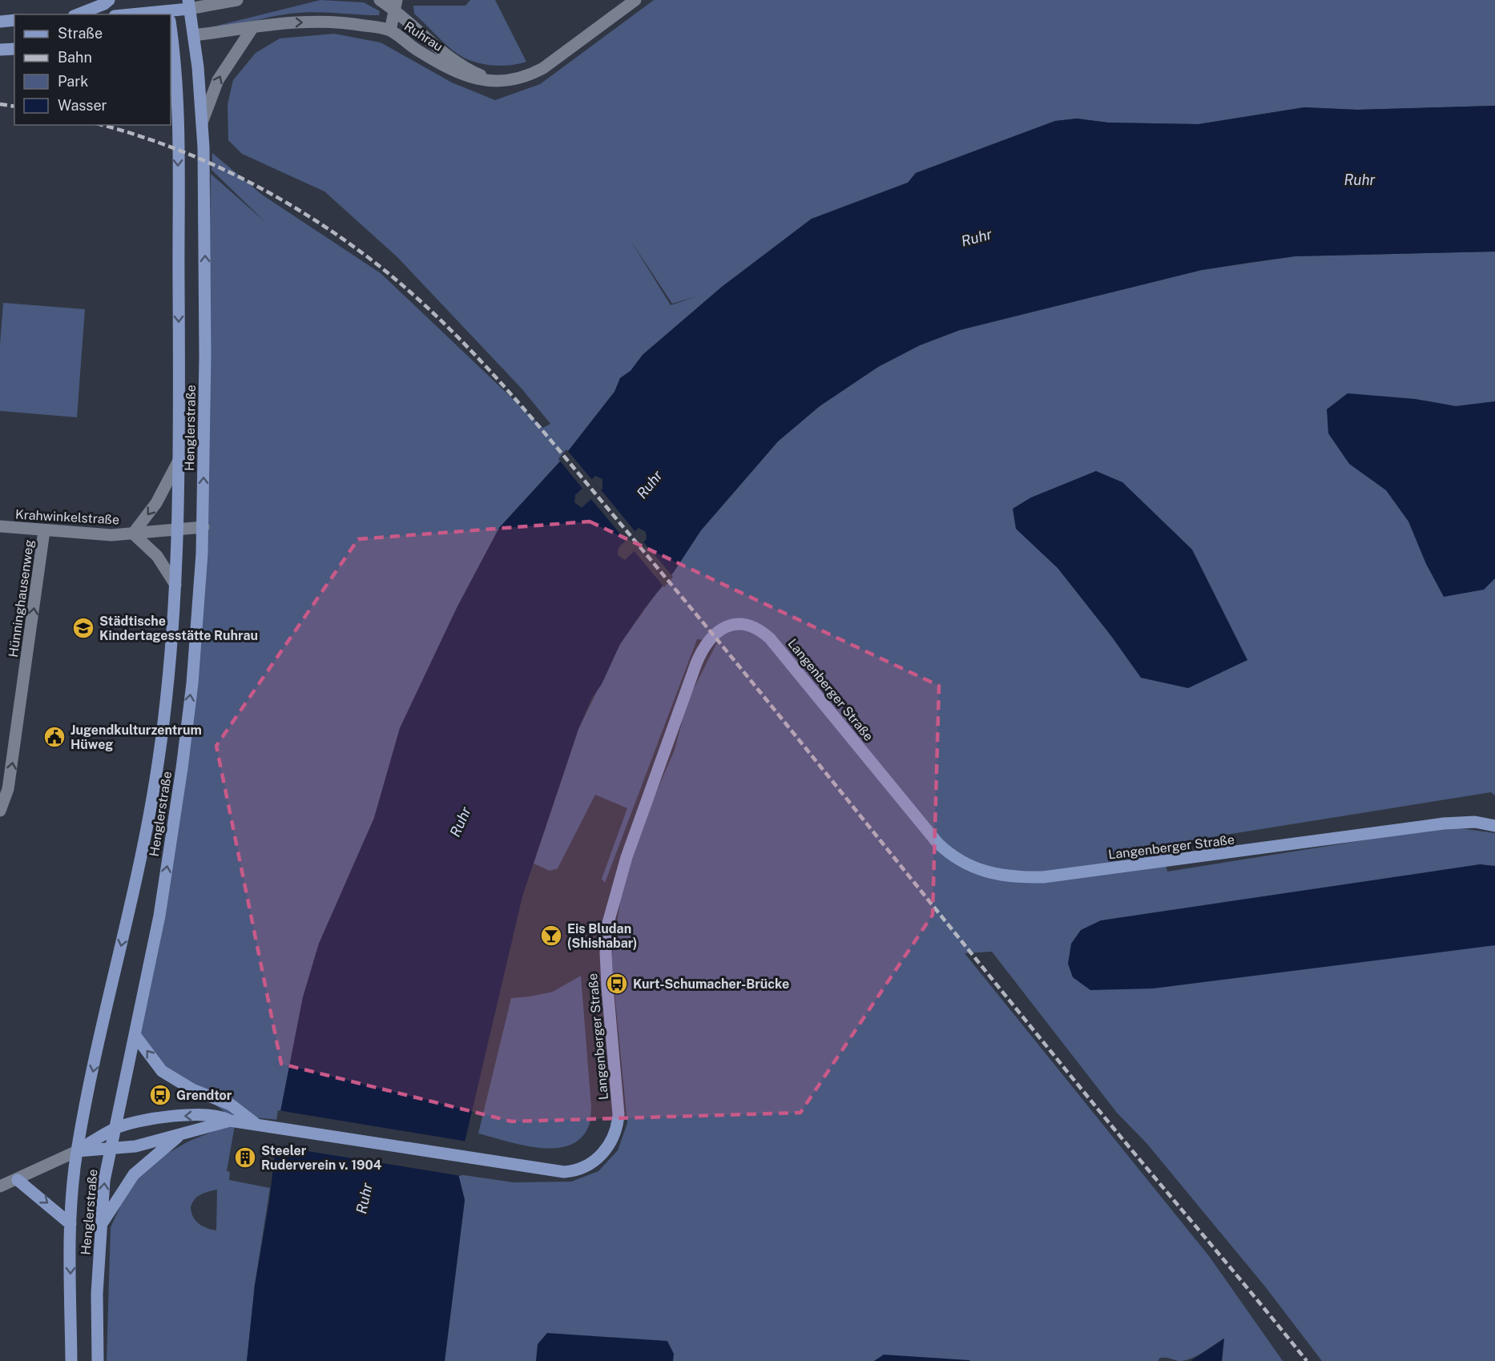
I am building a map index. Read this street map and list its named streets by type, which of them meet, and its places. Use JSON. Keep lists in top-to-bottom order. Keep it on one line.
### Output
{"streets":{"main road":["Henglerstraße","Langenberger Straße"],"street":["Ruhrau","Krahwinkelstraße","Hünninghausenweg"]},"crossings":[["Ruhrau","Henglerstraße"],["Henglerstraße","Krahwinkelstraße"],["Krahwinkelstraße","Hünninghausenweg"]],"one_way":["Hünninghausenweg"],"water":["Ruhr"],"places":{"school or university":["Städtische Kindertagesstätte Ruhrau"],"public building":["Jugendkulturzentrum Hüweg"],"bar":["Eis Bludan (Shishabar)"],"bus stop":["Kurt-Schumacher-Brücke","Grendtor"],"building":["Steeler Ruderverein v. 1904"]},"legend":["Straße","Bahn","Park","Wasser"]}
